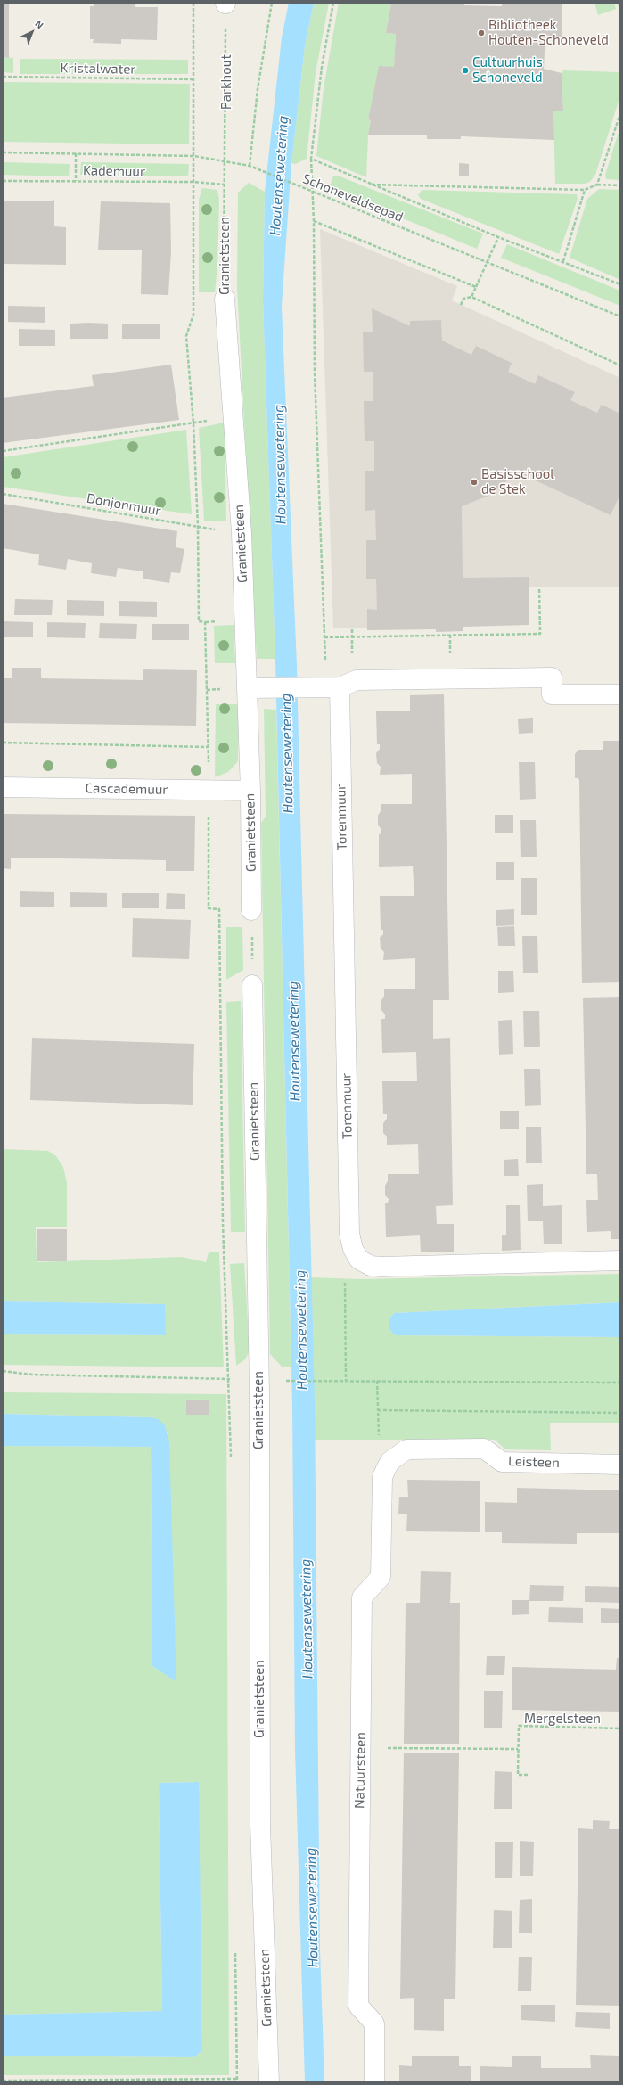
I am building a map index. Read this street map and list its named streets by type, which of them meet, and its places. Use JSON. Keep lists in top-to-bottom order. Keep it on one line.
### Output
{"streets":{"street":["Granietsteen","Cascademuur","Torenmuur","Leisteen","Natuursteen"],"path":["Kristalwater","Parkhout","Kademuur","Schoneveldsepad","Donjonmuur","Mergelsteen"]},"crossings":[["Parkhout","Schoneveldsepad"],["Parkhout","Granietsteen"],["Kademuur","Granietsteen"],["Schoneveldsepad","Granietsteen"],["Granietsteen","Donjonmuur"],["Granietsteen","Cascademuur"],["Leisteen","Natuursteen"]],"water":["Houtensewetering"],"places":["Bibliotheek Houten-Schoneveld","Cultuurhuis Schoneveld","Basisschool de Stek"],"north":"top right"}
